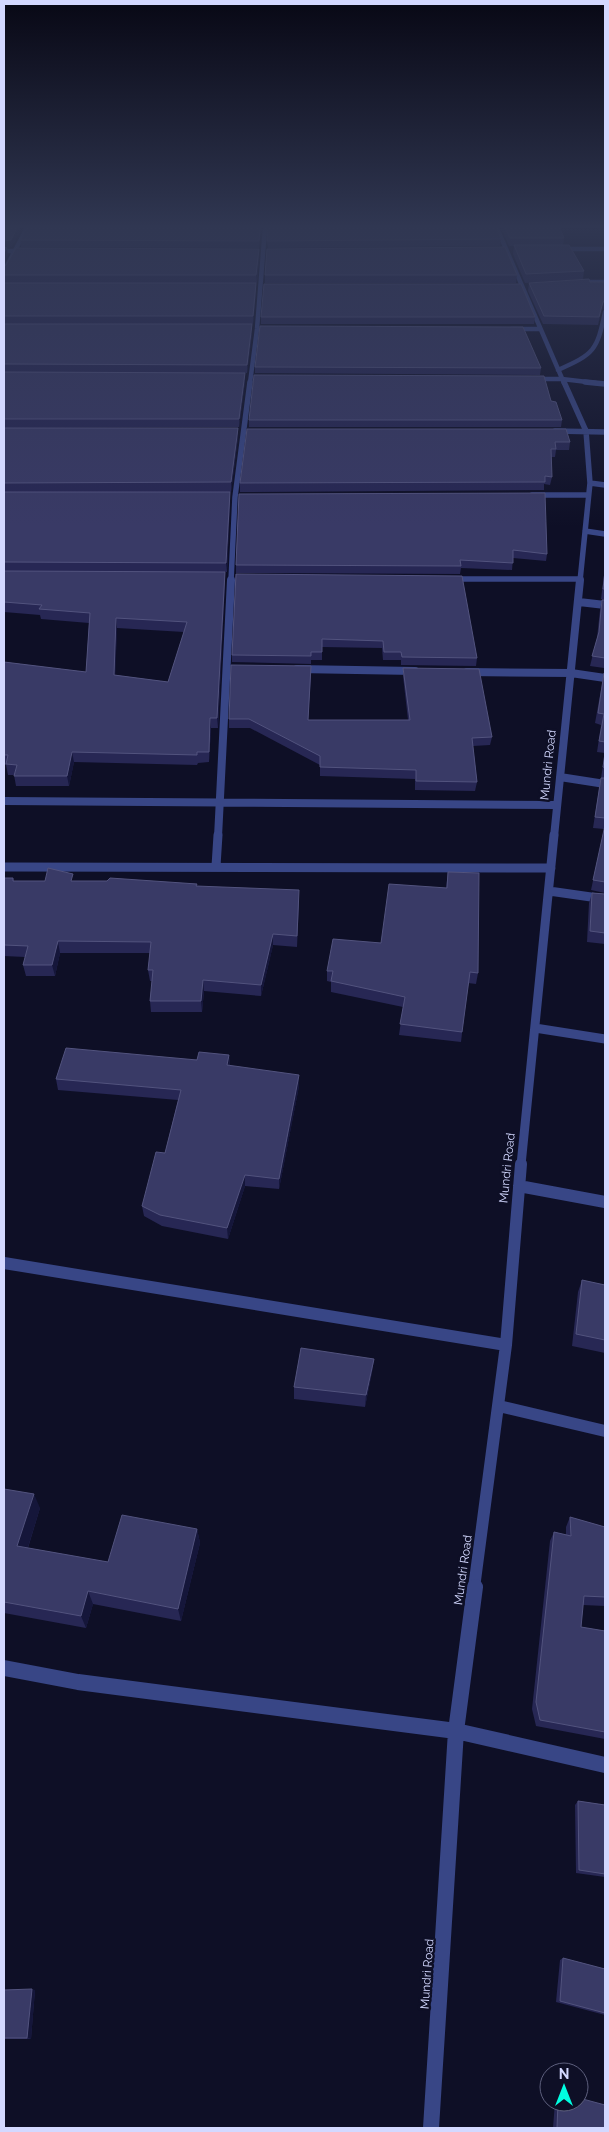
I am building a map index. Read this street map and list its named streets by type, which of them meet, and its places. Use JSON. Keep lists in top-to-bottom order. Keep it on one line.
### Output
{"streets":{"street":["Mundri Road"]},"north":"top"}
